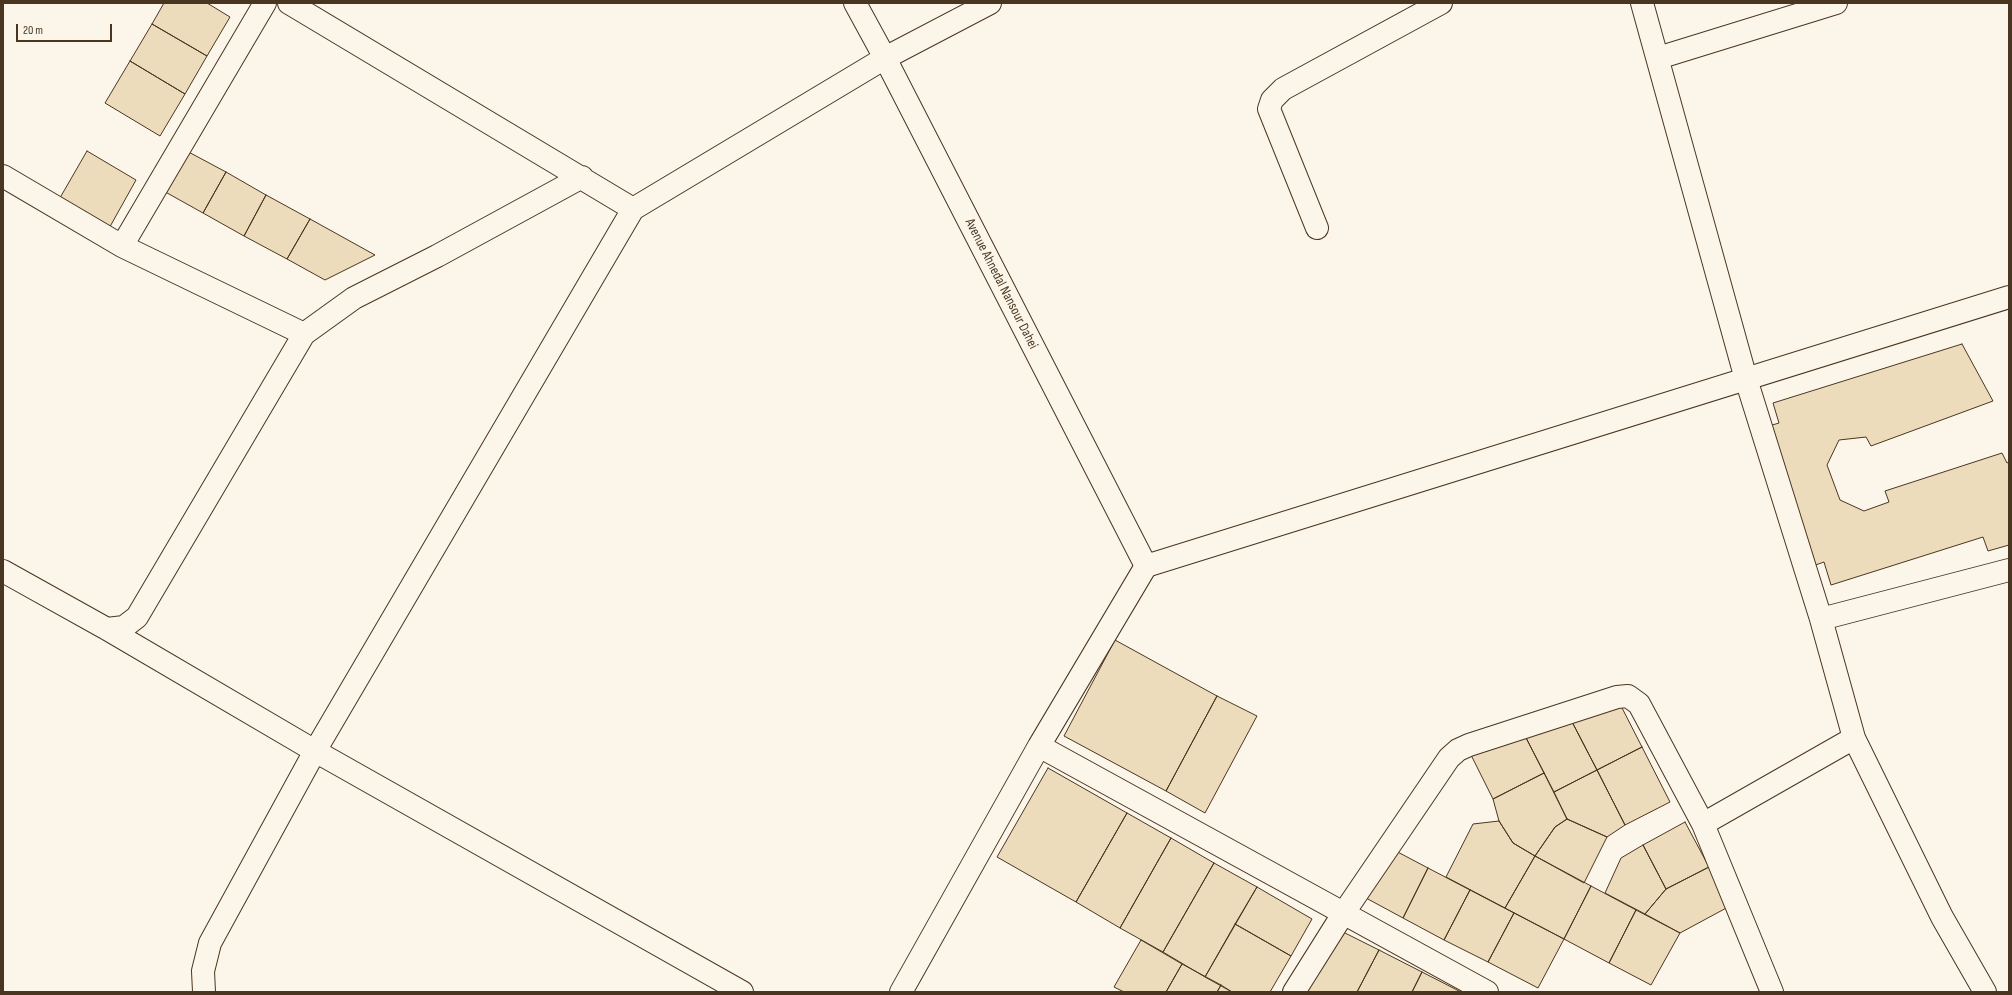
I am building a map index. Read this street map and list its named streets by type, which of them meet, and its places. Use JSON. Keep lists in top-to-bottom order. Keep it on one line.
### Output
{"streets":{"street":["Avenue Ahnedal Nansour Dahei"]},"scale_bar":"20 m"}
